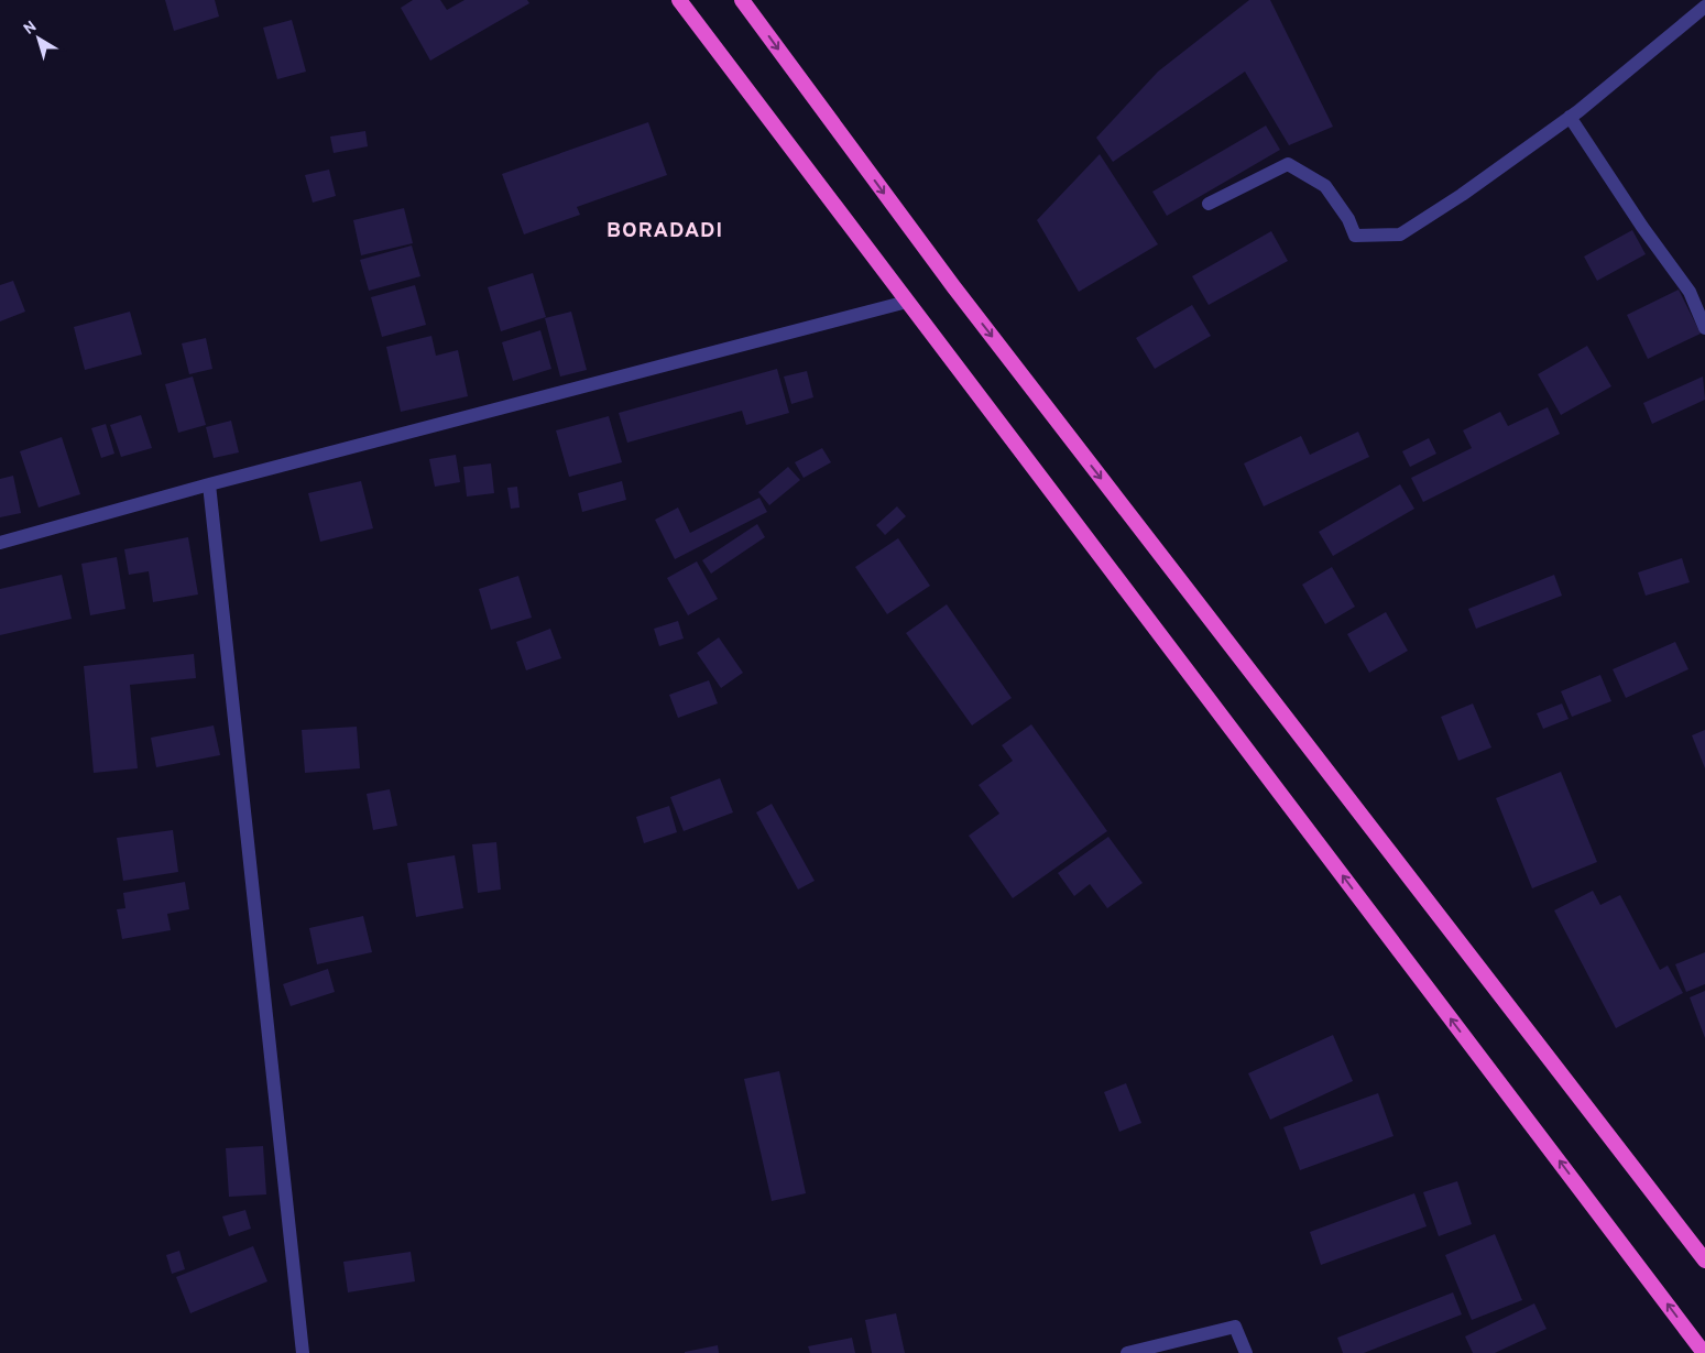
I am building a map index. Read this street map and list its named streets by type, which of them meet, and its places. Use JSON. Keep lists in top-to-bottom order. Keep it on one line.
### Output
{"districts":["BORADADI"],"north":"top left"}
